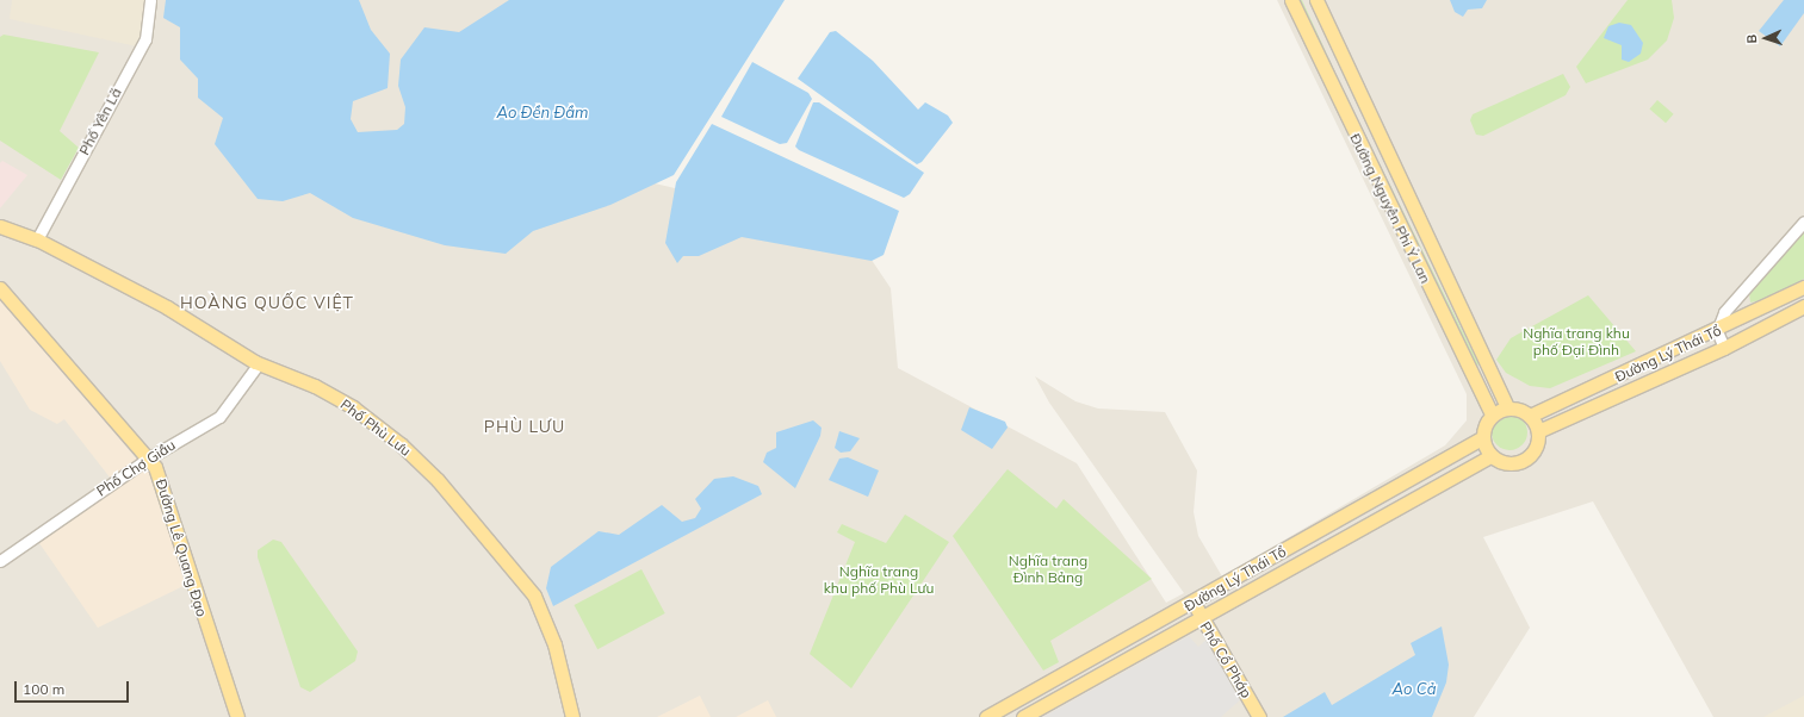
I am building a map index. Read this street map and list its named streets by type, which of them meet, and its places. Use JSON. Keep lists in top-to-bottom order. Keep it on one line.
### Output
{"streets":{"main road":["Đường Nguyên Phi Ỷ Lan","Đường Lý Thái Tổ","Phố Phù Lưu","Đường Lê Quang Đạo","Phố Cổ Pháp"],"street":["Phố Yên Lã","Phố Chợ Giầu"]},"crossings":[["Phố Yên Lã","Phố Phù Lưu"],["Đường Nguyên Phi Ỷ Lan","Đường Lý Thái Tổ"],["Đường Lý Thái Tổ","Phố Cổ Pháp"],["Phố Phù Lưu","Phố Chợ Giầu"],["Phố Chợ Giầu","Đường Lê Quang Đạo"]],"districts":["HOÀNG QUỐC VIỆT","PHÙ LƯU"],"water":["Ao Đền Đầm","Ao Cả"],"parks":["Nghĩa trang khu phố Đại Đình","Nghĩa trang Đình Bảng","Nghĩa trang khu phố Phù Lưu"],"scale_bar":"100 m","north":"left"}
